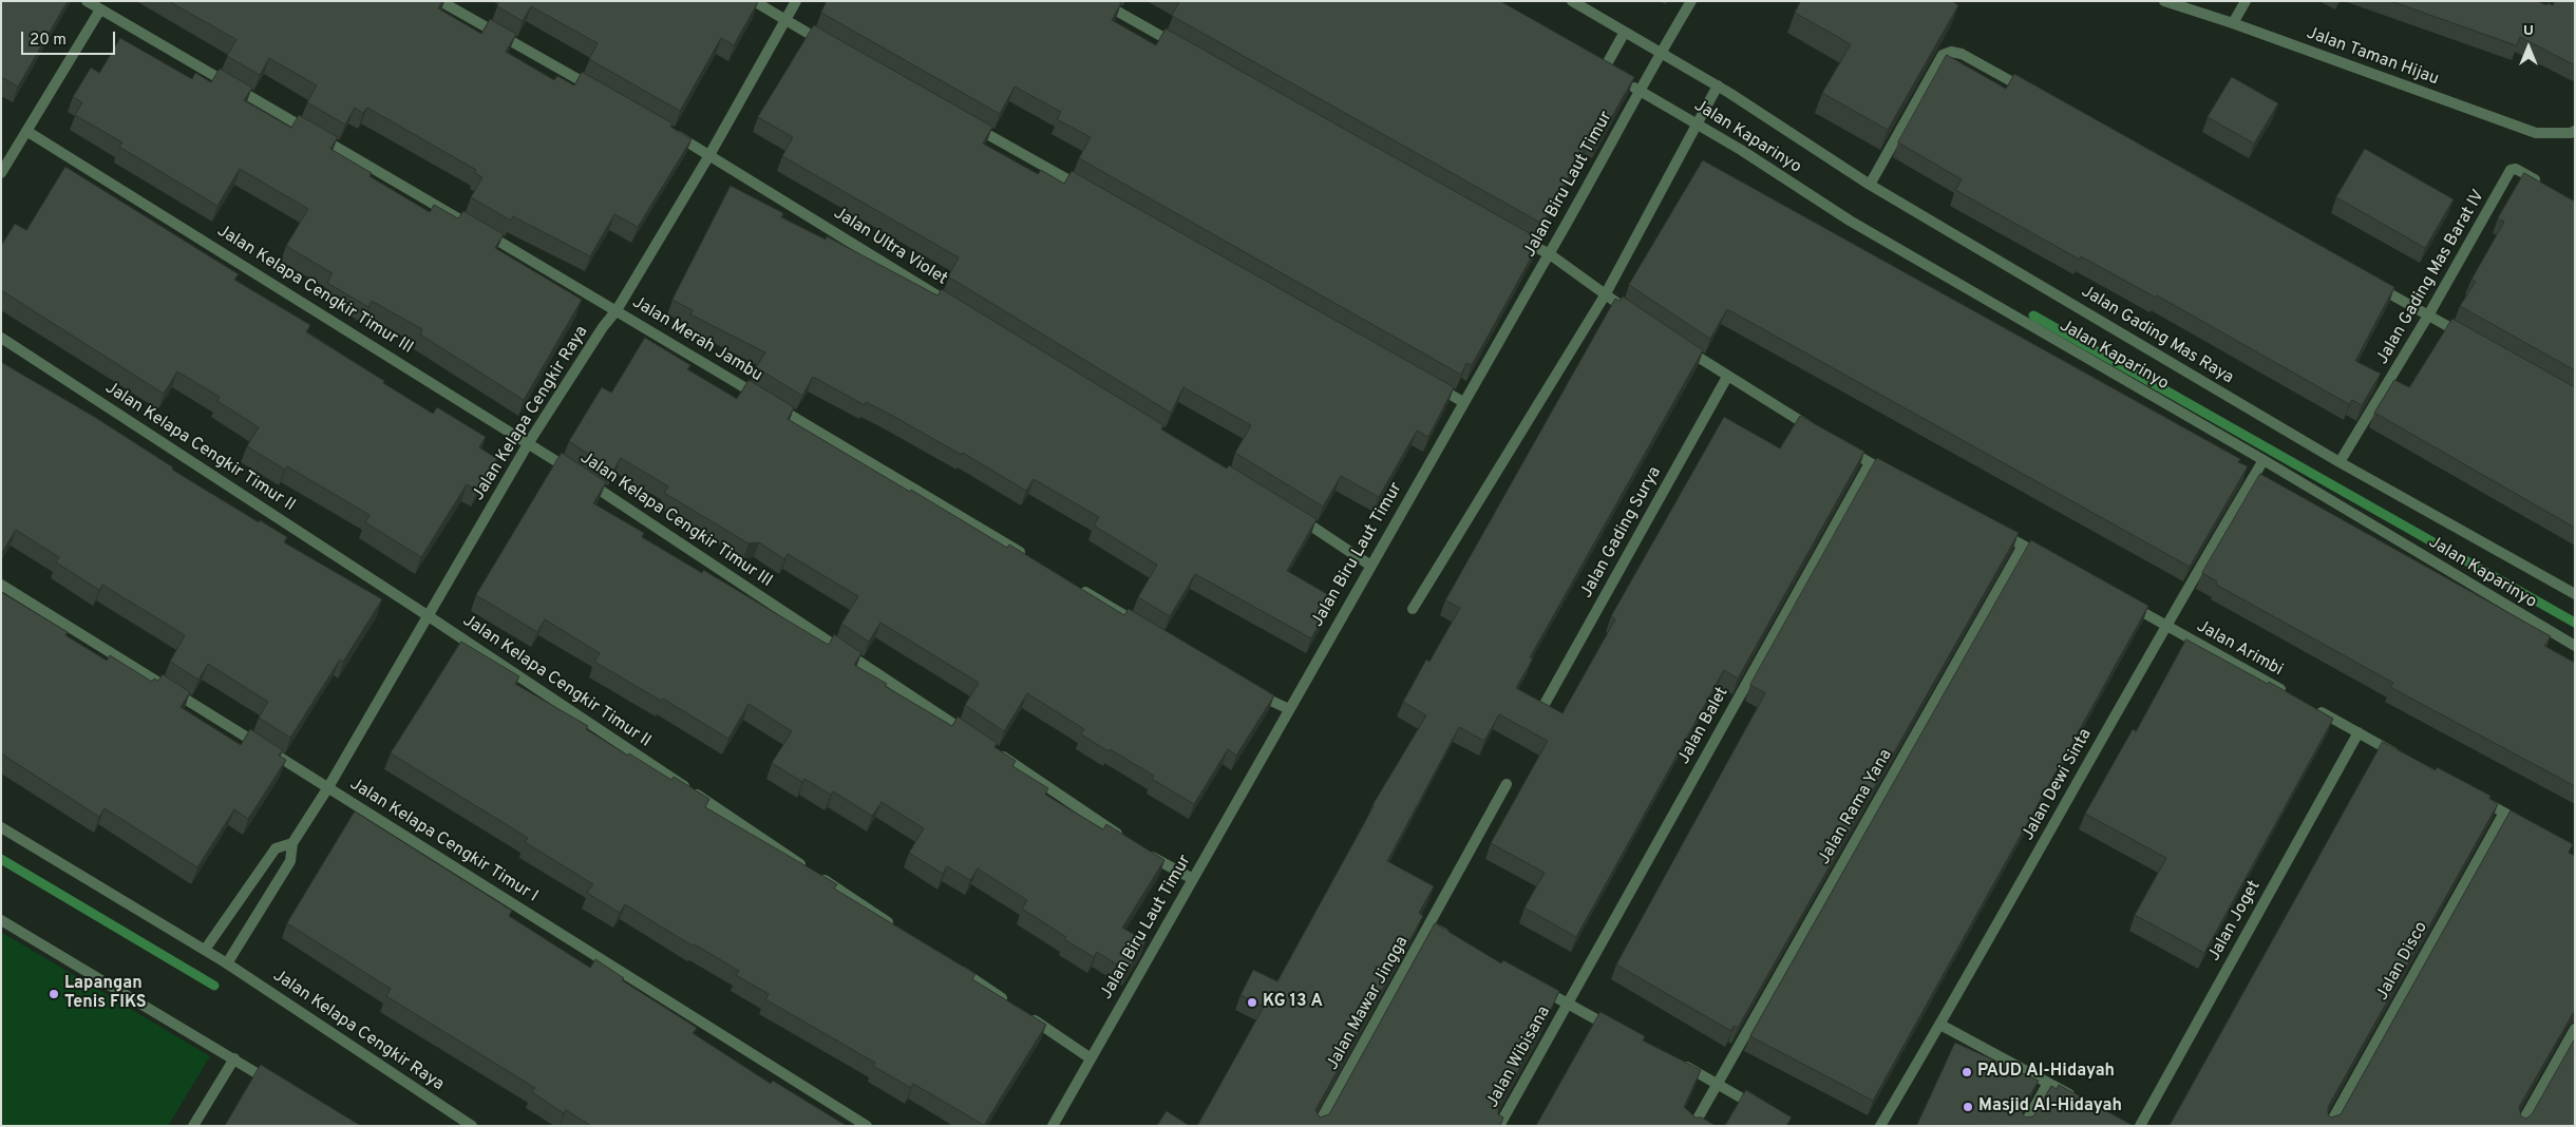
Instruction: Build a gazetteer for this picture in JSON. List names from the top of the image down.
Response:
{
  "streets": {
    "street": [
      "Jalan Taman Hijau",
      "Jalan Kaparinyo",
      "Jalan Biru Laut Timur",
      "Jalan Ultra Violet",
      "Jalan Gading Mas Barat IV",
      "Jalan Kelapa Cengkir Timur III",
      "Jalan Gading Mas Raya",
      "Jalan Merah Jambu",
      "Jalan Kelapa Cengkir Raya",
      "Jalan Kelapa Cengkir Timur II",
      "Jalan Gading Surya",
      "Jalan Arimbi",
      "Jalan Balet",
      "Jalan Dewi Sinta",
      "Jalan Rama Yana",
      "Jalan Kelapa Cengkir Timur I",
      "Jalan Joget",
      "Jalan Disco",
      "Jalan Mawar Jingga",
      "Jalan Wibisana"
    ]
  },
  "crossings": [
    ["Jalan Kaparinyo", "Jalan Biru Laut Timur"],
    ["Jalan Kaparinyo", "Jalan Gading Mas Raya"],
    ["Jalan Kaparinyo", "Jalan Dewi Sinta"],
    ["Jalan Biru Laut Timur", "Jalan Gading Mas Raya"],
    ["Jalan Ultra Violet", "Jalan Kelapa Cengkir Raya"],
    ["Jalan Gading Mas Barat IV", "Jalan Gading Mas Raya"],
    ["Jalan Kelapa Cengkir Timur III", "Jalan Kelapa Cengkir Raya"],
    ["Jalan Merah Jambu", "Jalan Kelapa Cengkir Raya"],
    ["Jalan Kelapa Cengkir Raya", "Jalan Kelapa Cengkir Timur II"],
    ["Jalan Kelapa Cengkir Raya", "Jalan Kelapa Cengkir Timur I"],
    ["Jalan Arimbi", "Jalan Dewi Sinta"],
    ["Jalan Balet", "Jalan Wibisana"]
  ],
  "places": [
    "Lapangan Tenis FIKS",
    "KG 13 A",
    "PAUD Al-Hidayah",
    "Masjid Al-Hidayah"
  ],
  "scale_bar": "20 m",
  "north": "top"
}
